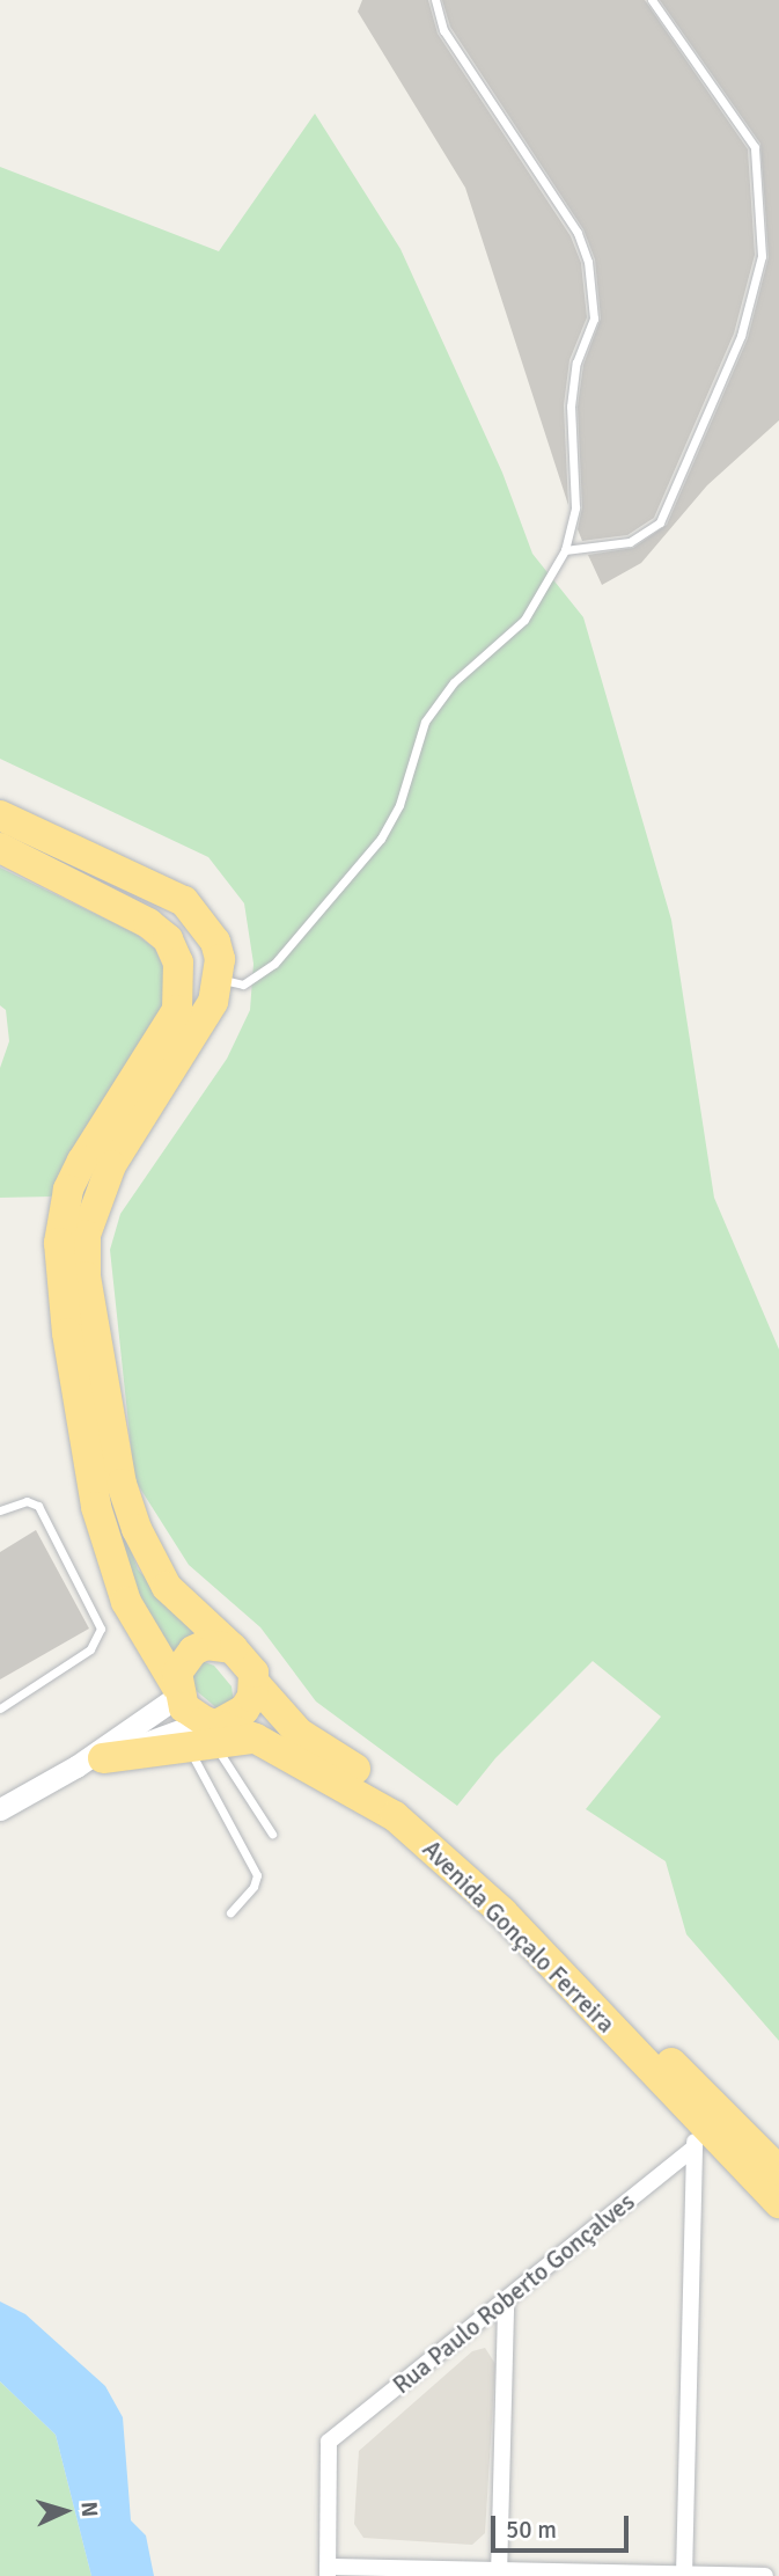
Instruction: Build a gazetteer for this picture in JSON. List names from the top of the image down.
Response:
{
  "streets": {
    "highway": ["Avenida Gonçalo Ferreira"],
    "street": ["Rua Paulo Roberto Gonçalves"]
  },
  "crossings": [
    ["Avenida Gonçalo Ferreira", "Rua Paulo Roberto Gonçalves"]
  ],
  "scale_bar": "50 m",
  "north": "right"
}
